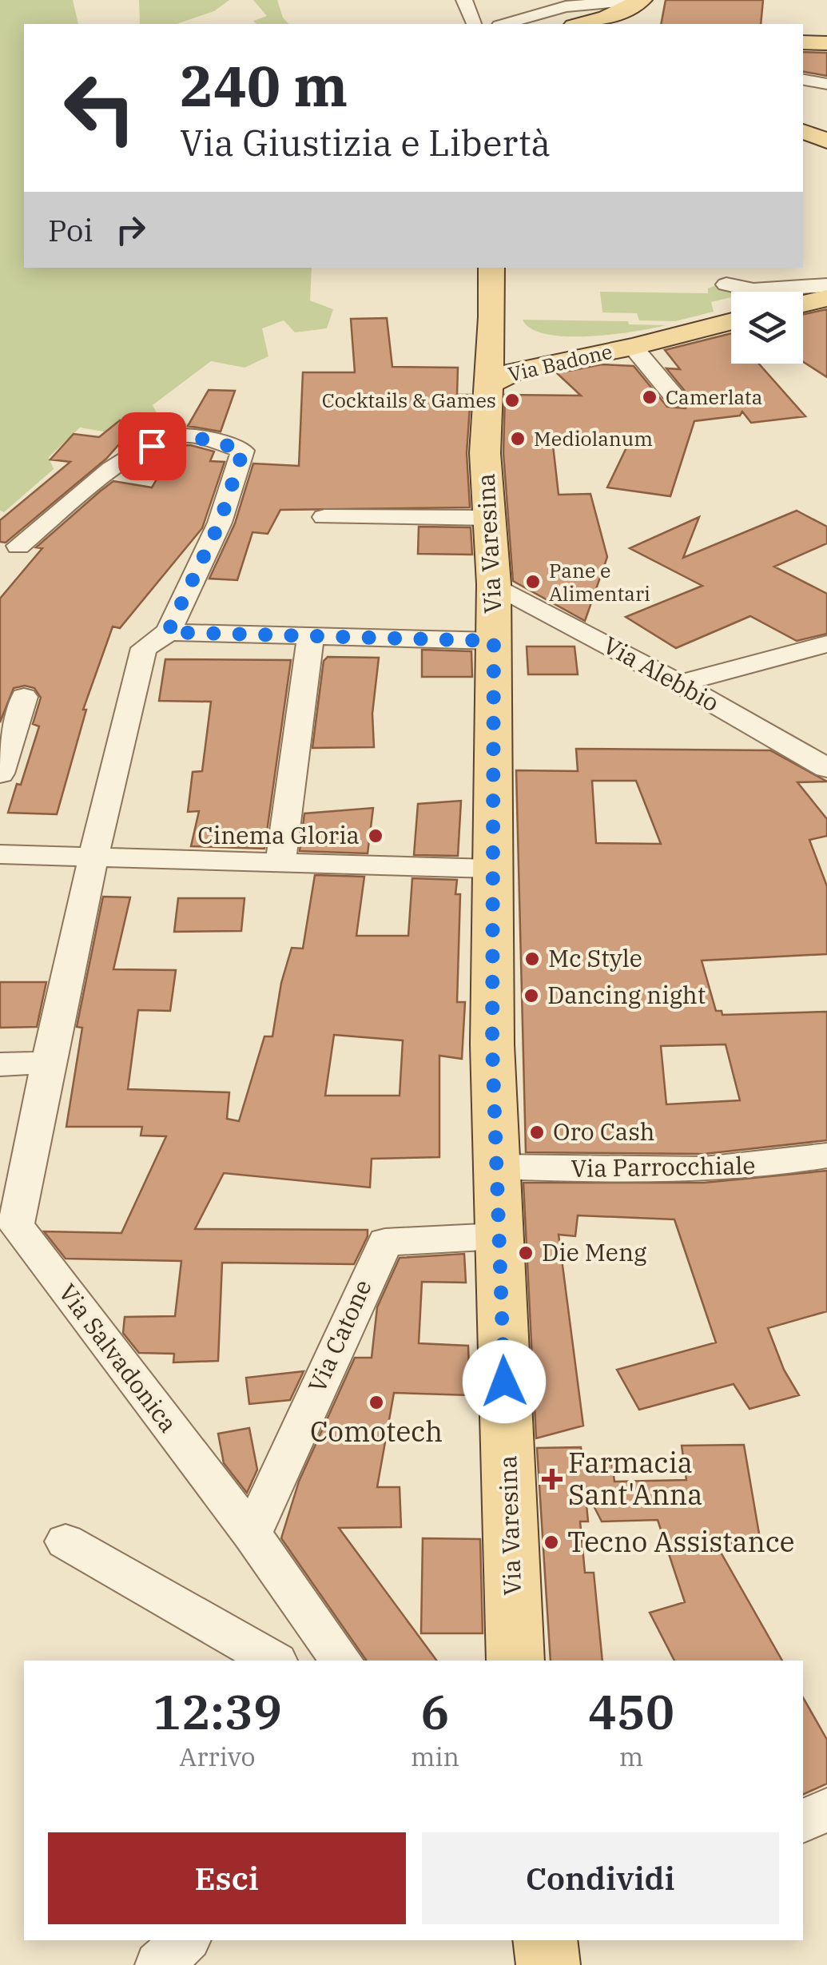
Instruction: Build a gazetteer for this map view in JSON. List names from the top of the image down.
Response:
{
  "streets": {
    "main road": ["Via Badone", "Via Varesina"],
    "street": [
      "Via Alebbio",
      "Via Parrocchiale",
      "Via Catone",
      "Via Salvadonica"
    ]
  },
  "crossings": [
    ["Via Badone", "Via Varesina"],
    ["Via Varesina", "Via Alebbio"],
    ["Via Varesina", "Via Parrocchiale"],
    ["Via Varesina", "Via Catone"],
    ["Via Catone", "Via Salvadonica"]
  ],
  "places": {
    "other": [
      "Camerlata",
      "Cocktails & Games",
      "Mediolanum",
      "Pane e Alimentari",
      "Cinema Gloria",
      "Mc Style",
      "Dancing night",
      "Oro Cash",
      "Die Meng",
      "Comotech",
      "Tecno Assistance"
    ],
    "health": ["Farmacia Sant'Anna"]
  },
  "page": {
    "turn": ["240 m", "Via Giustizia e Libertà"],
    "then": "Poi",
    "eta": [
      "12:39",
      "Arrivo",
      "6",
      "min",
      "450",
      "m"
    ],
    "buttons": ["Esci", "Condividi"]
  }
}
